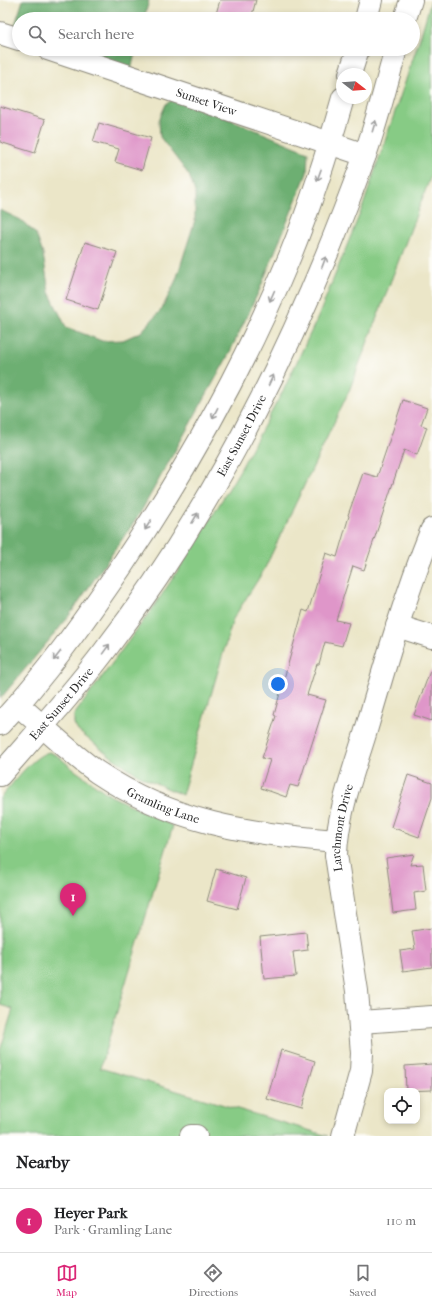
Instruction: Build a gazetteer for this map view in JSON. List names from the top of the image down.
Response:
{
  "streets": {
    "main road": [
      "Sunset View",
      "East Sunset Drive",
      "Gramling Lane",
      "Larchmont Drive"
    ]
  },
  "crossings": [
    ["Sunset View", "East Sunset Drive"],
    ["East Sunset Drive", "Gramling Lane"],
    ["Gramling Lane", "Larchmont Drive"]
  ],
  "north": "right",
  "page": {
    "search": "Search here",
    "pins": "1",
    "heading": "Nearby",
    "list": [
      {
        "mark": "1",
        "name": "Heyer Park",
        "note": "Park · Gramling Lane",
        "value": "110 m"
      }
    ],
    "nav": ["Map", "Directions", "Saved"]
  }
}
